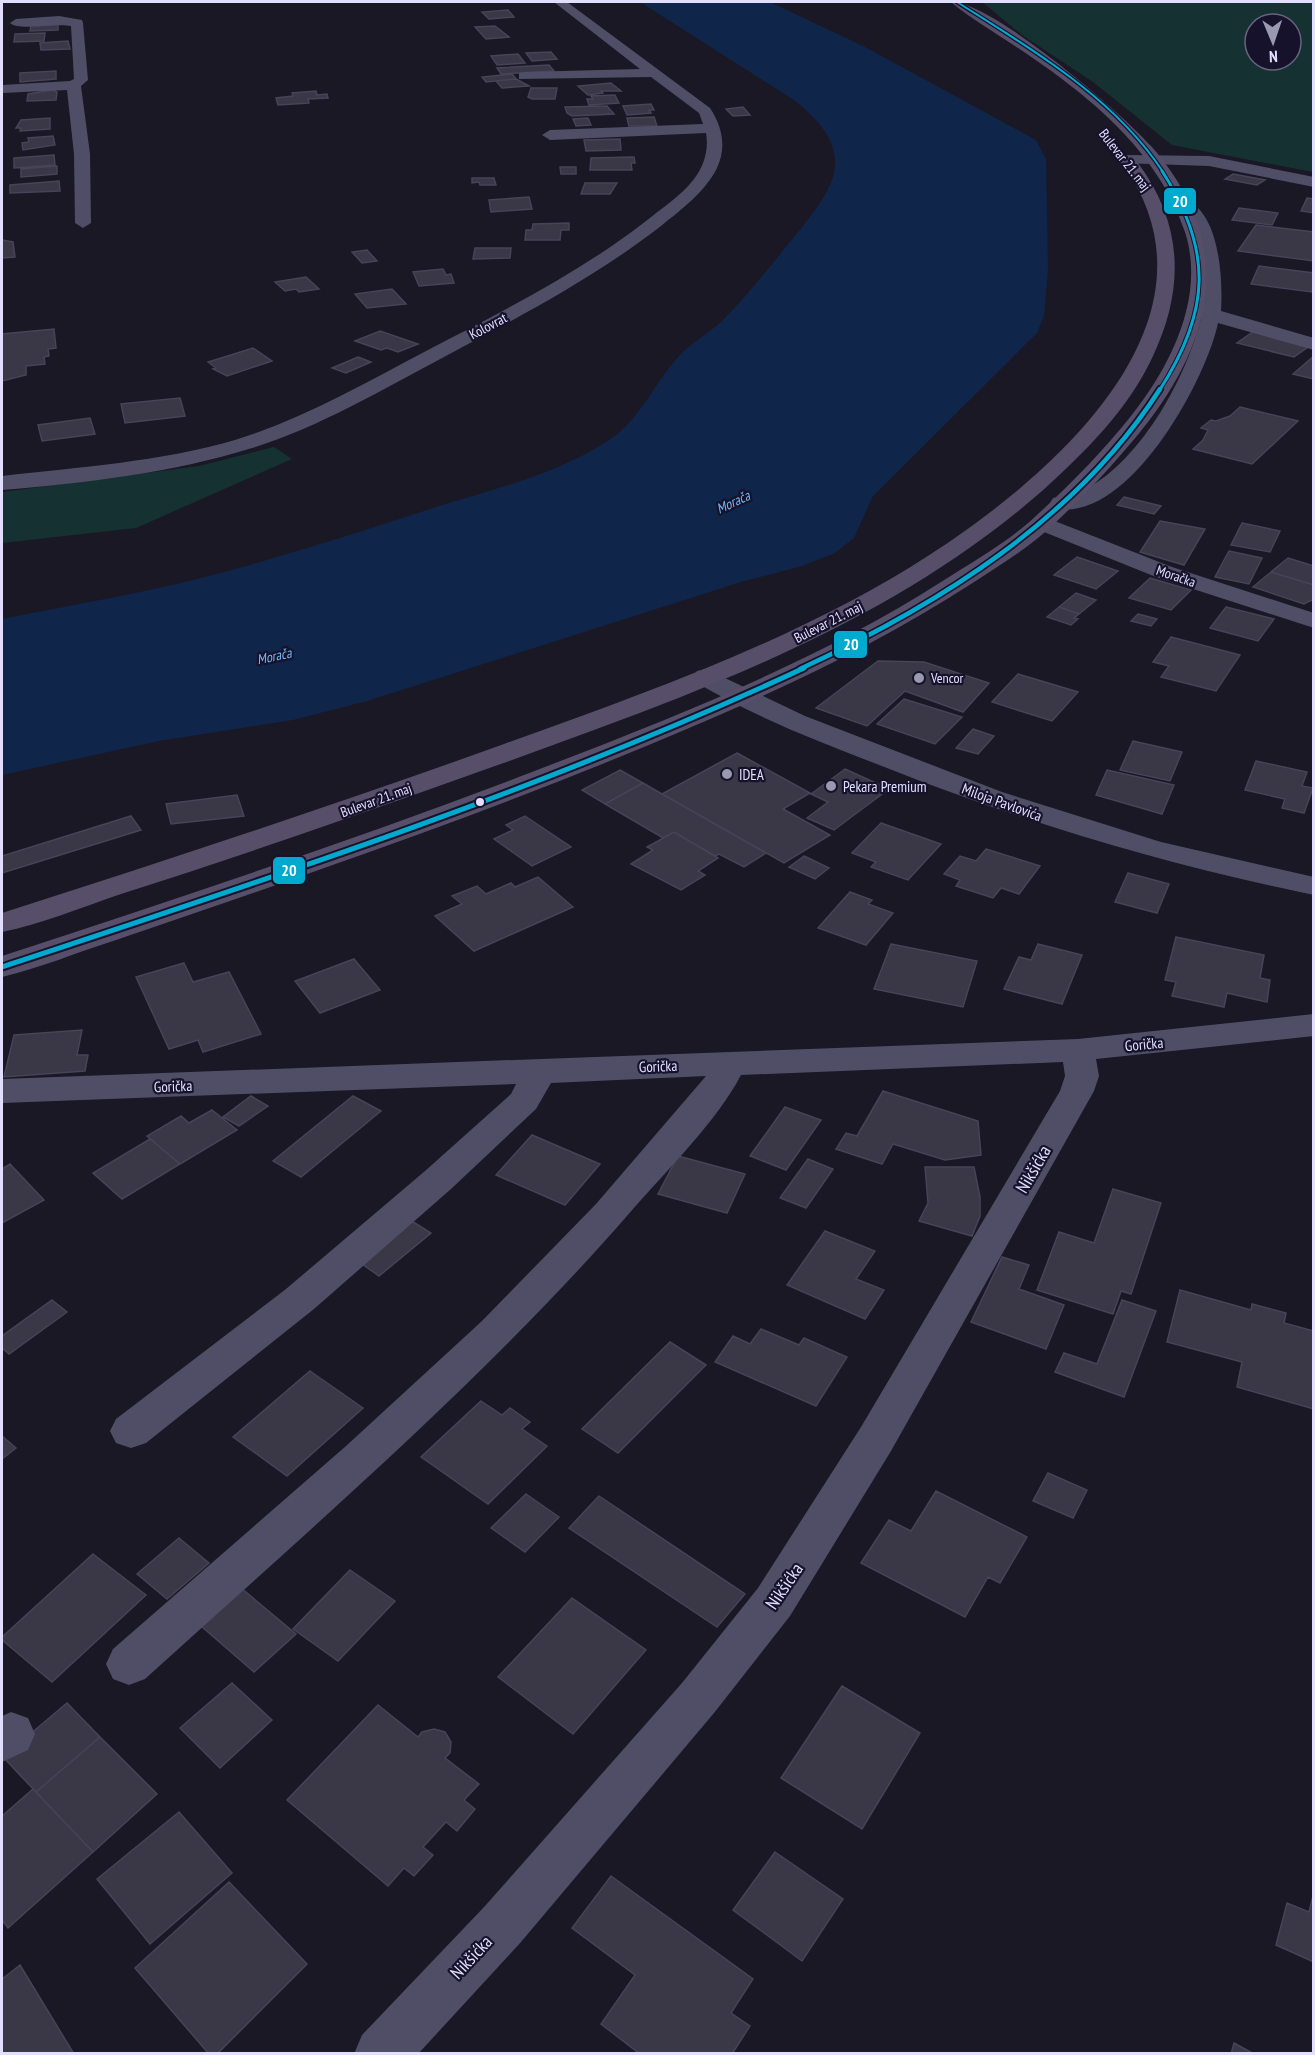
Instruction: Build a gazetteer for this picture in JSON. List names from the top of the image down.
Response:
{
  "streets": {
    "main road": ["Bulevar 21. maj"],
    "street": [
      "Kolovrat",
      "Moračka",
      "Miloja Pavlovića",
      "Gorička",
      "Nikšićka"
    ]
  },
  "crossings": [
    ["Bulevar 21. maj", "Moračka"],
    ["Bulevar 21. maj", "Miloja Pavlovića"],
    ["Gorička", "Nikšićka"]
  ],
  "water": ["Morača"],
  "places": ["Vencor", "IDEA", "Pekara Premium"],
  "lines": ["transit line 20"],
  "north": "bottom"
}
